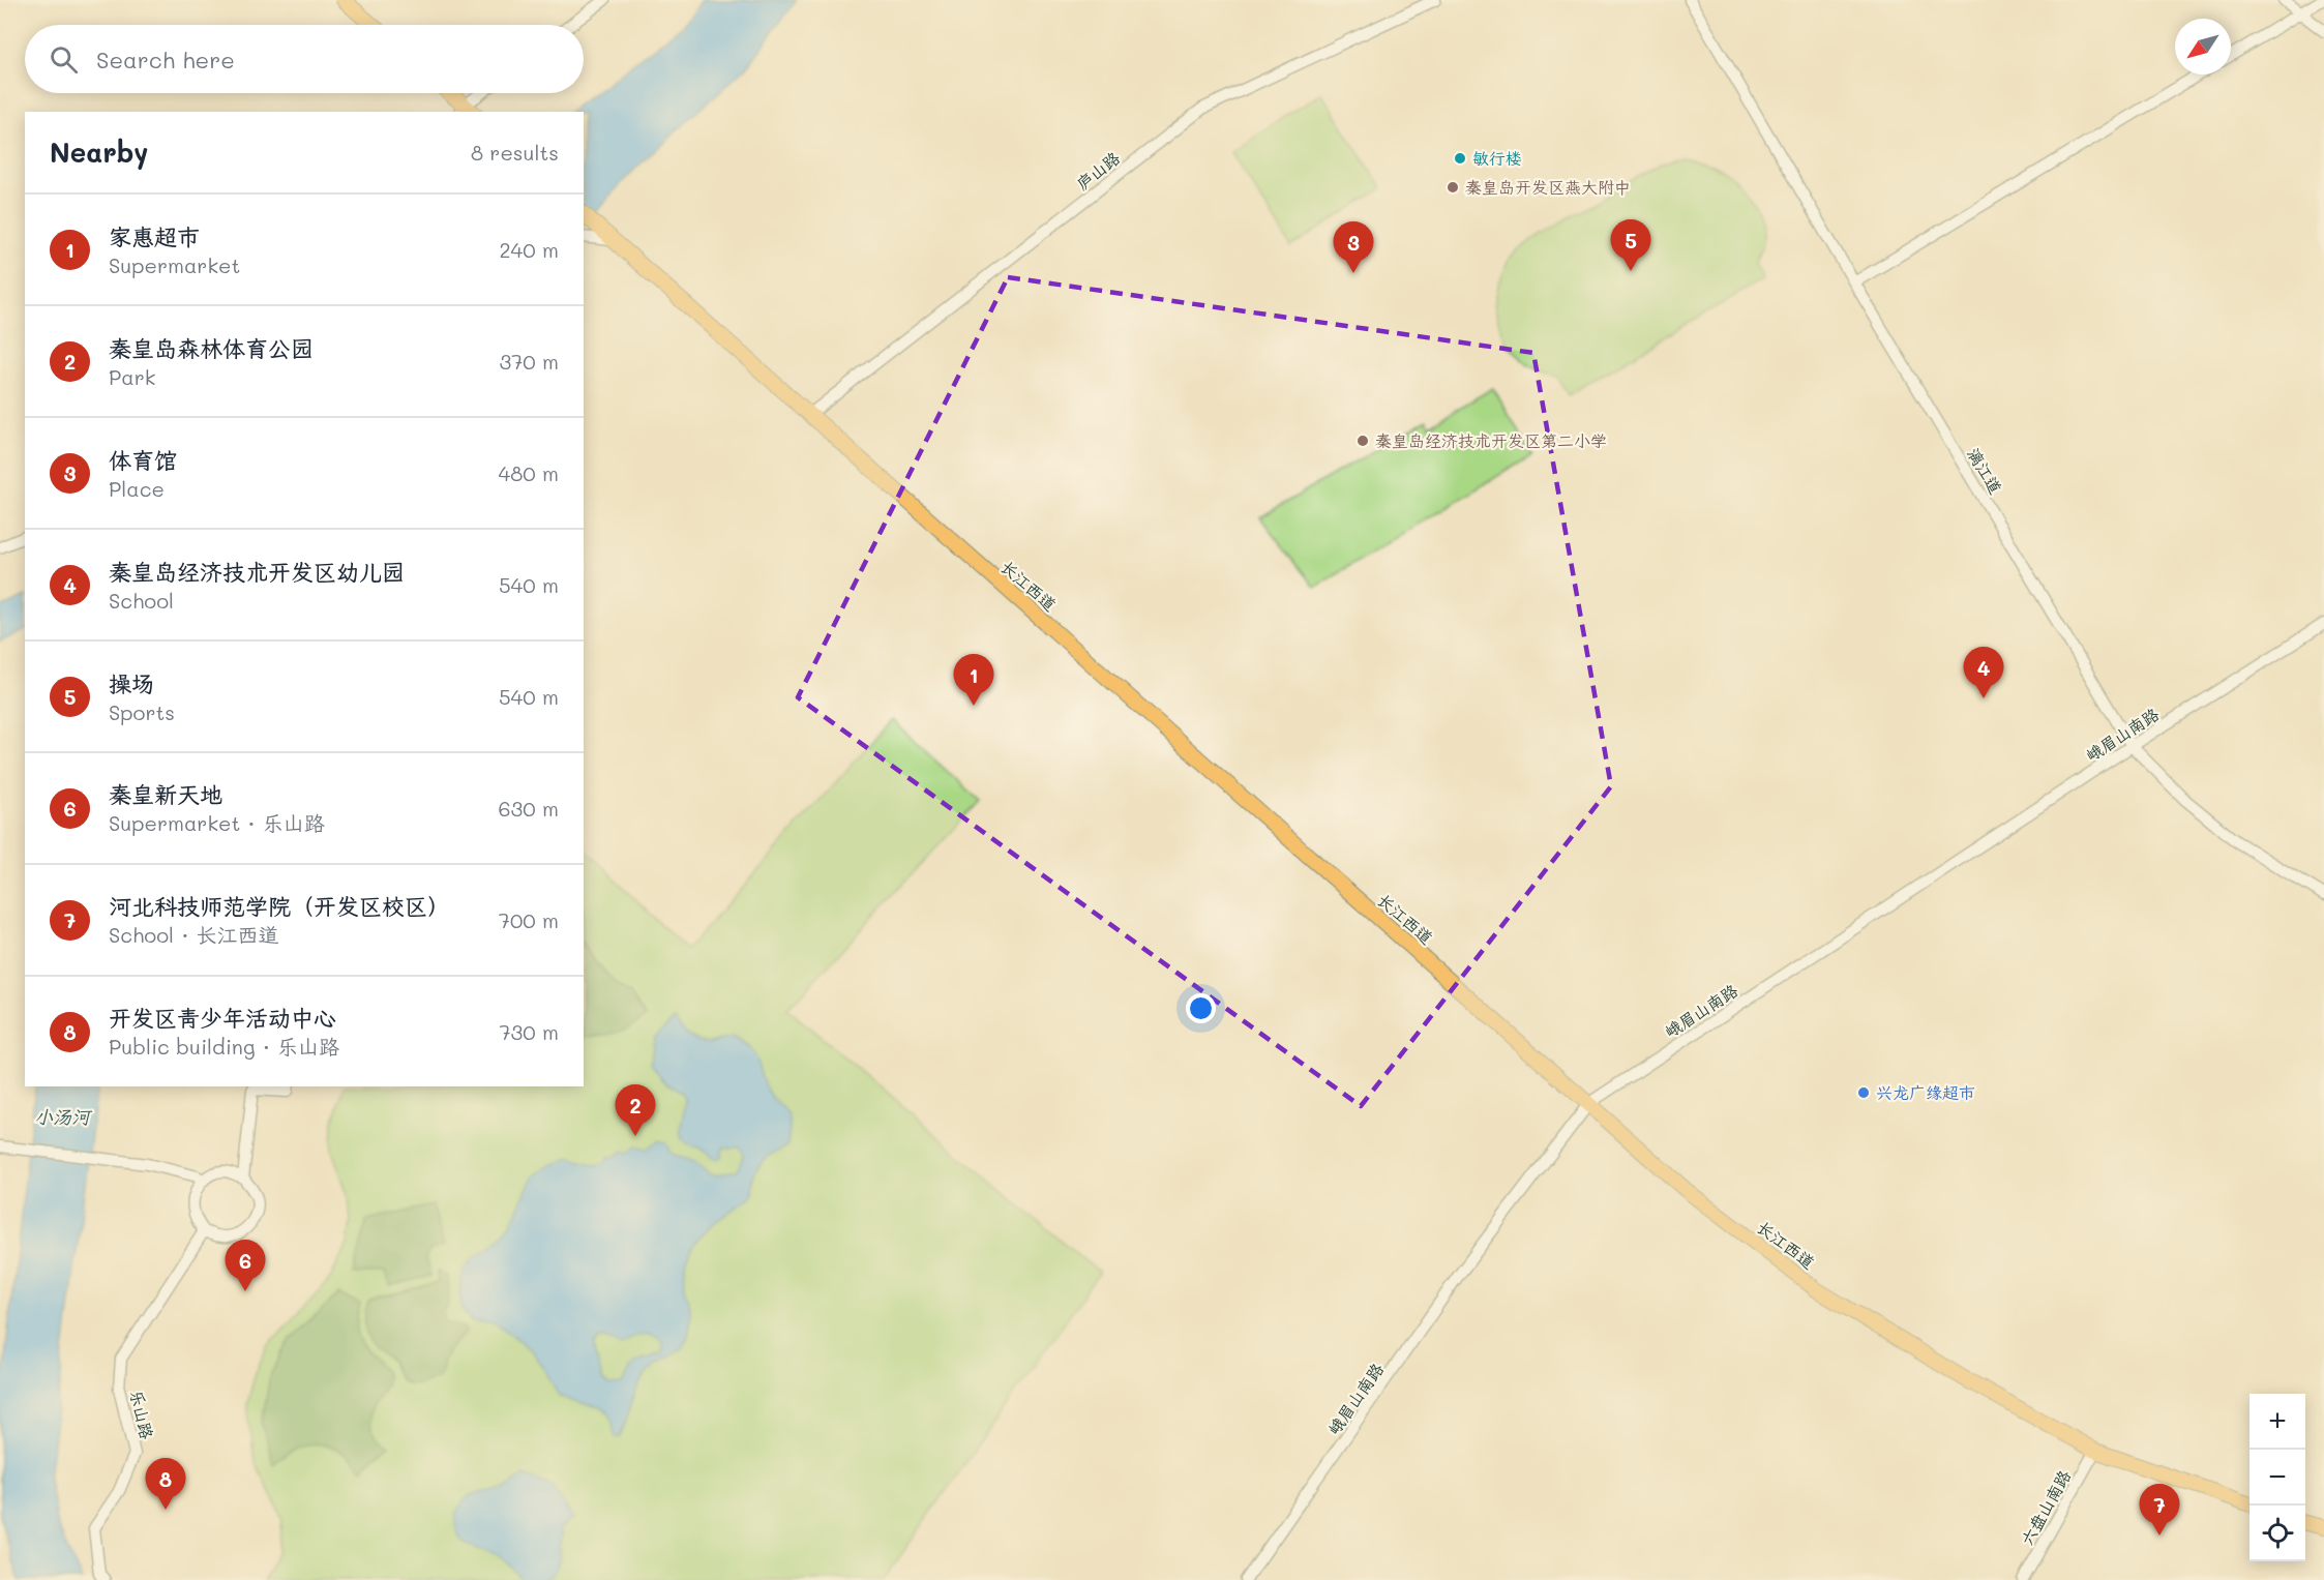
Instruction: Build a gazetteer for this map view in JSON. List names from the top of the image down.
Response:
{
  "streets": {
    "main road": ["长江西道"],
    "street": [
      "庐山路",
      "漓江道",
      "峨眉山南路",
      "乐山路",
      "六盘山南路"
    ]
  },
  "crossings": [
    ["庐山路", "长江西道"],
    ["漓江道", "峨眉山南路"],
    ["长江西道", "峨眉山南路"],
    ["长江西道", "六盘山南路"]
  ],
  "water": ["小汤河"],
  "places": [
    "敏行楼",
    "秦皇岛开发区燕大附中",
    "秦皇岛经济技术开发区第二小学",
    "兴龙广缘超市"
  ],
  "north": "bottom left",
  "page": {
    "search": "Search here",
    "heading": ["Nearby", "8 results"],
    "list": [
      {
        "mark": "1",
        "name": "家惠超市",
        "note": "Supermarket",
        "value": "240 m"
      },
      {
        "mark": "2",
        "name": "秦皇岛森林体育公园",
        "note": "Park",
        "value": "370 m"
      },
      {
        "mark": "3",
        "name": "体育馆",
        "note": "Place",
        "value": "480 m"
      },
      {
        "mark": "4",
        "name": "秦皇岛经济技术开发区幼儿园",
        "note": "School",
        "value": "540 m"
      },
      {
        "mark": "5",
        "name": "操场",
        "note": "Sports",
        "value": "540 m"
      },
      {
        "mark": "6",
        "name": "秦皇新天地",
        "note": "Supermarket · 乐山路",
        "value": "630 m"
      },
      {
        "mark": "7",
        "name": "河北科技师范学院（开发区校区）",
        "note": "School · 长江西道",
        "value": "700 m"
      },
      {
        "mark": "8",
        "name": "开发区青少年活动中心",
        "note": "Public building · 乐山路",
        "value": "730 m"
      }
    ],
    "pins": [
      "5",
      "3",
      "4",
      "1",
      "2",
      "6",
      "8",
      "7"
    ],
    "map_buttons": ["+", "−"]
  }
}
